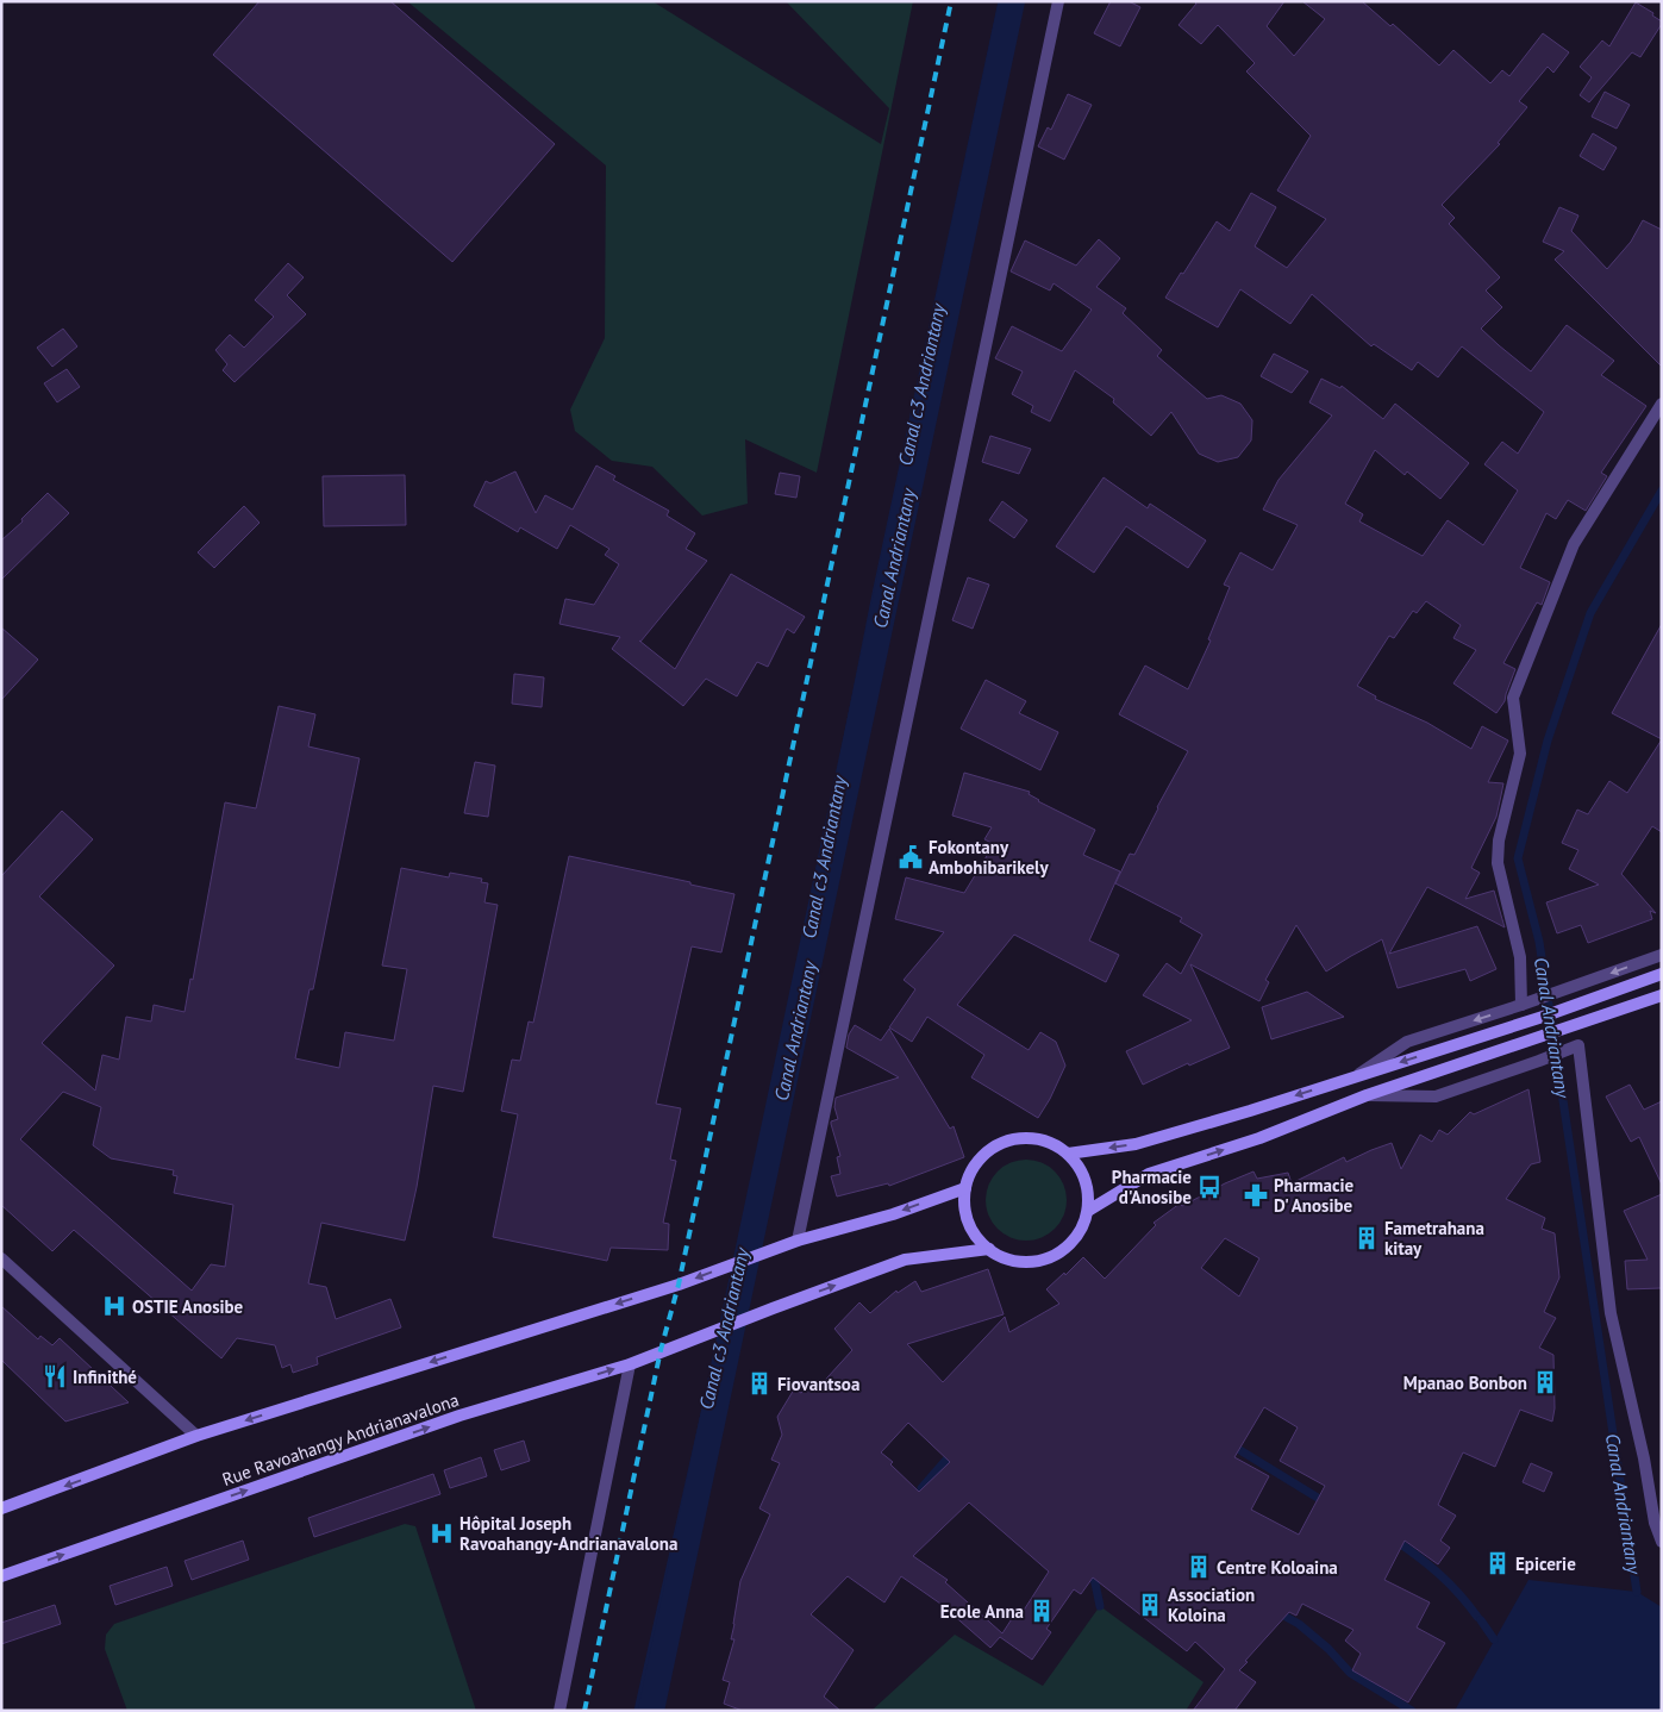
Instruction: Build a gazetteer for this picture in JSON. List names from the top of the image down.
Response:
{
  "streets": {
    "main road": ["Rue Ravoahangy Andrianavalona"]
  },
  "water": ["Canal c3 Andriantany", "Canal Andriantany"],
  "places": {
    "public building": ["Fokontany Ambohibarikely"],
    "bus stop": ["Pharmacie d'Anosibe"],
    "pharmacy": ["Pharmacie D' Anosibe"],
    "building": [
      "Fametrahana kitay",
      "Mpanao Bonbon",
      "Fiovantsoa",
      "Epicerie",
      "Centre Koloaina",
      "Association Koloina",
      "Ecole Anna"
    ],
    "hospital": ["OSTIE Anosibe", "Hôpital Joseph Ravoahangy-Andrianavalona"],
    "restaurant": ["Infinithé"]
  }
}
